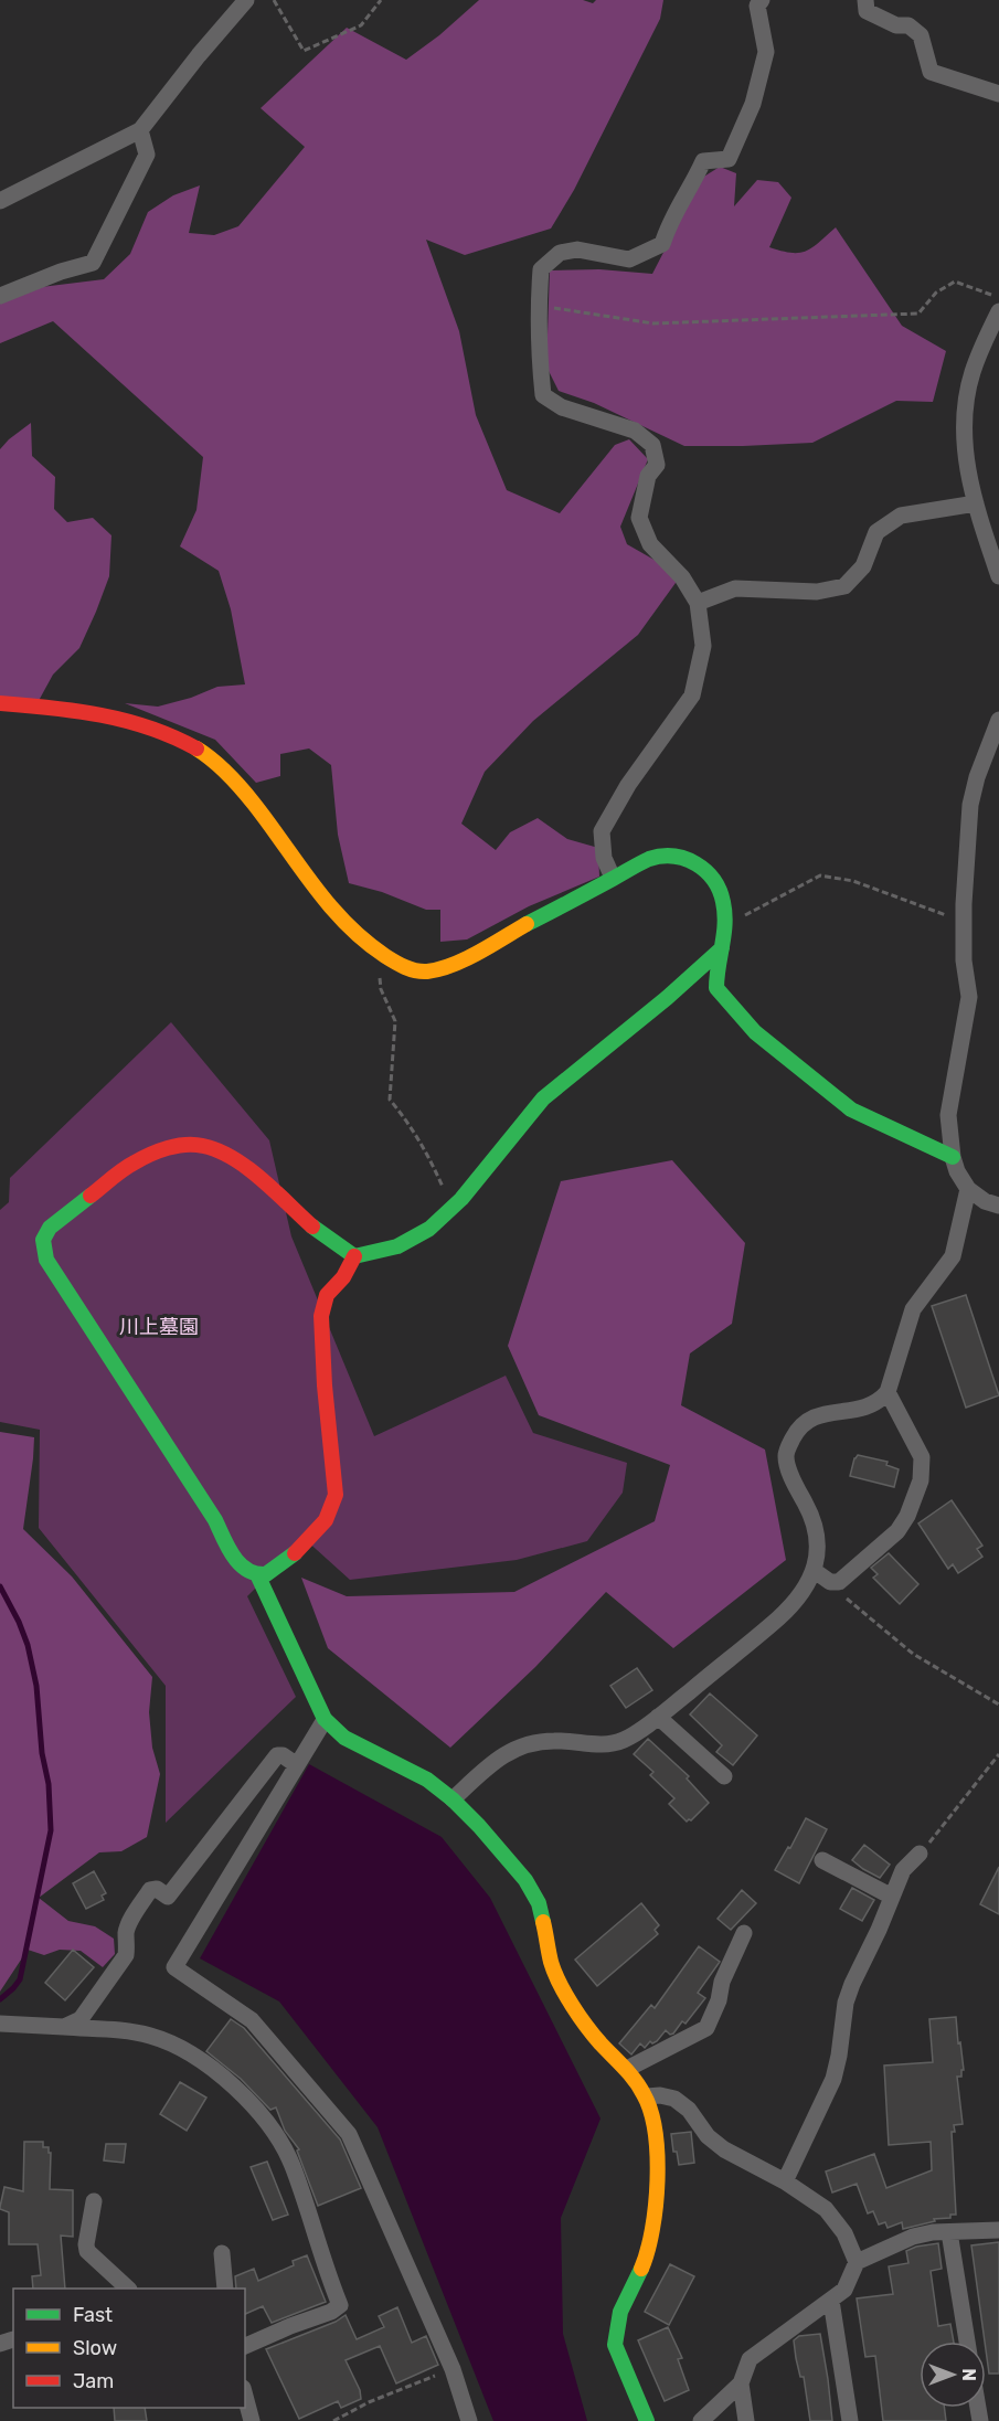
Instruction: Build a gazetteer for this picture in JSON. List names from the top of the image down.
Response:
{
  "parks": ["川上墓園"],
  "legend": ["Fast", "Slow", "Jam"],
  "north": "right"
}
